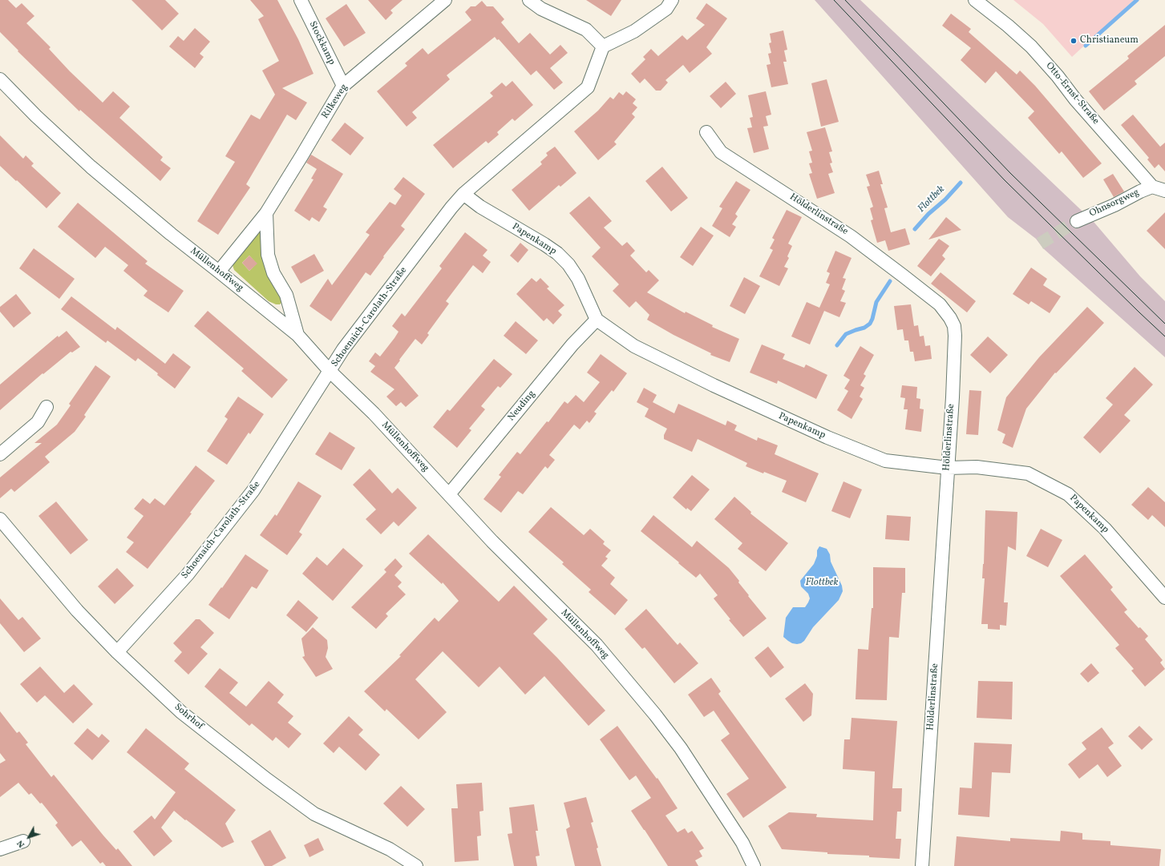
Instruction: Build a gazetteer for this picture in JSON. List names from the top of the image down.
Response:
{
  "streets": {
    "street": [
      "Stockkamp",
      "Otto-Ernst-Straße",
      "Rilkeweg",
      "Ohnsorgweg",
      "Hölderlinstraße",
      "Papenkamp",
      "Müllenhoffweg",
      "Schoenaich-Carolath-Straße",
      "Neuding",
      "Sohrhof"
    ]
  },
  "crossings": [
    ["Stockkamp", "Rilkeweg"],
    ["Otto-Ernst-Straße", "Ohnsorgweg"],
    ["Rilkeweg", "Müllenhoffweg"],
    ["Hölderlinstraße", "Papenkamp"],
    ["Papenkamp", "Schoenaich-Carolath-Straße"],
    ["Papenkamp", "Neuding"],
    ["Müllenhoffweg", "Schoenaich-Carolath-Straße"],
    ["Müllenhoffweg", "Neuding"],
    ["Schoenaich-Carolath-Straße", "Sohrhof"]
  ],
  "water": ["Flottbek"],
  "places": ["Christianeum"],
  "north": "bottom left"
}
